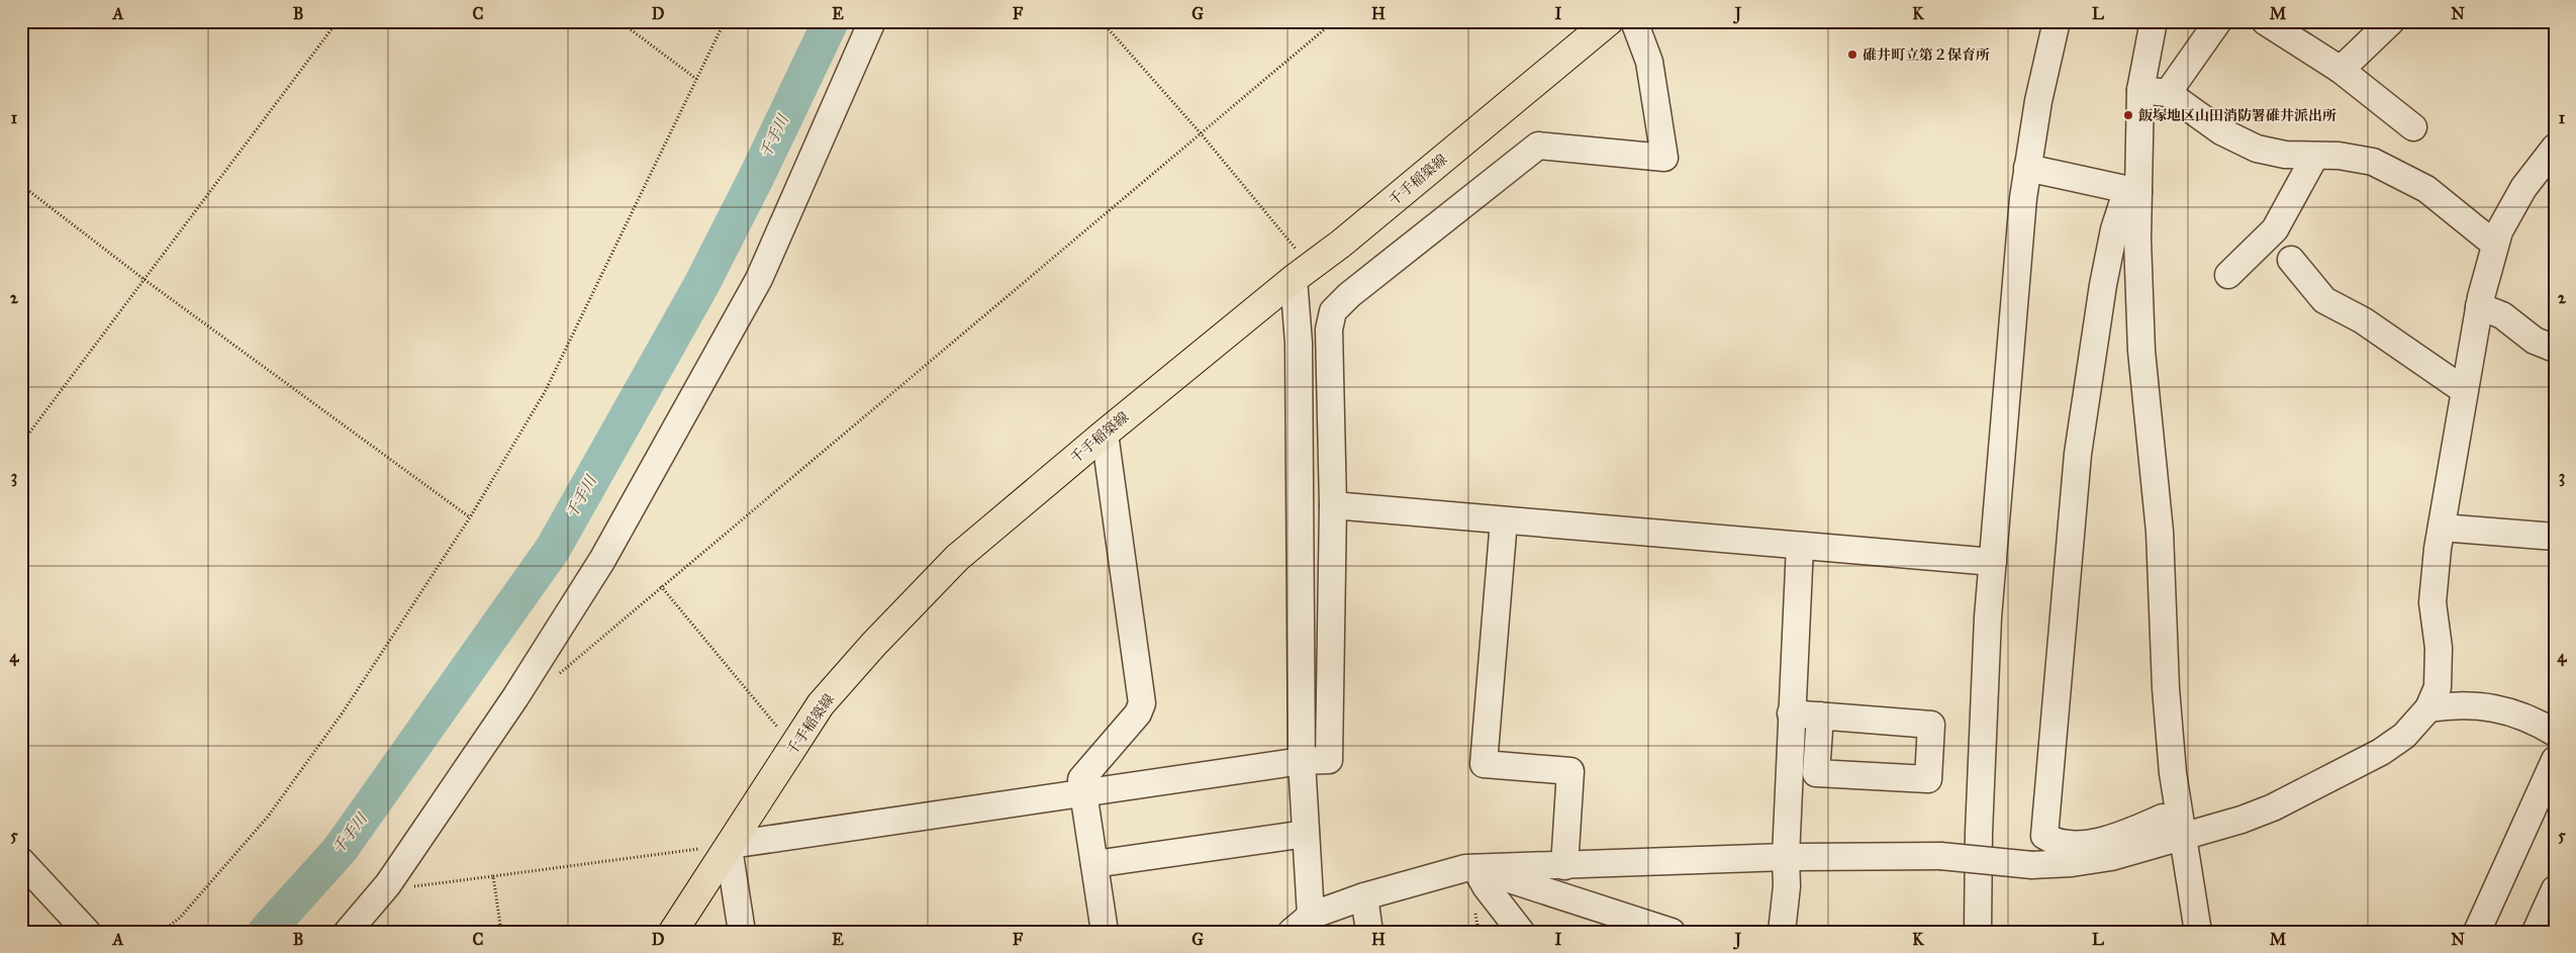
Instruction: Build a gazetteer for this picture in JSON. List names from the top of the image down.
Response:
{
  "streets": {
    "main road": ["千手稲築線"]
  },
  "water": ["千手川"],
  "places": ["碓井町立第２保育所", "飯塚地区山田消防署碓井派出所"],
  "grid": {
    "columns": [
      "A",
      "B",
      "C",
      "D",
      "E",
      "F",
      "G",
      "H",
      "I",
      "J",
      "K",
      "L",
      "M",
      "N"
    ],
    "rows": [
      "1",
      "2",
      "3",
      "4",
      "5"
    ]
  }
}
